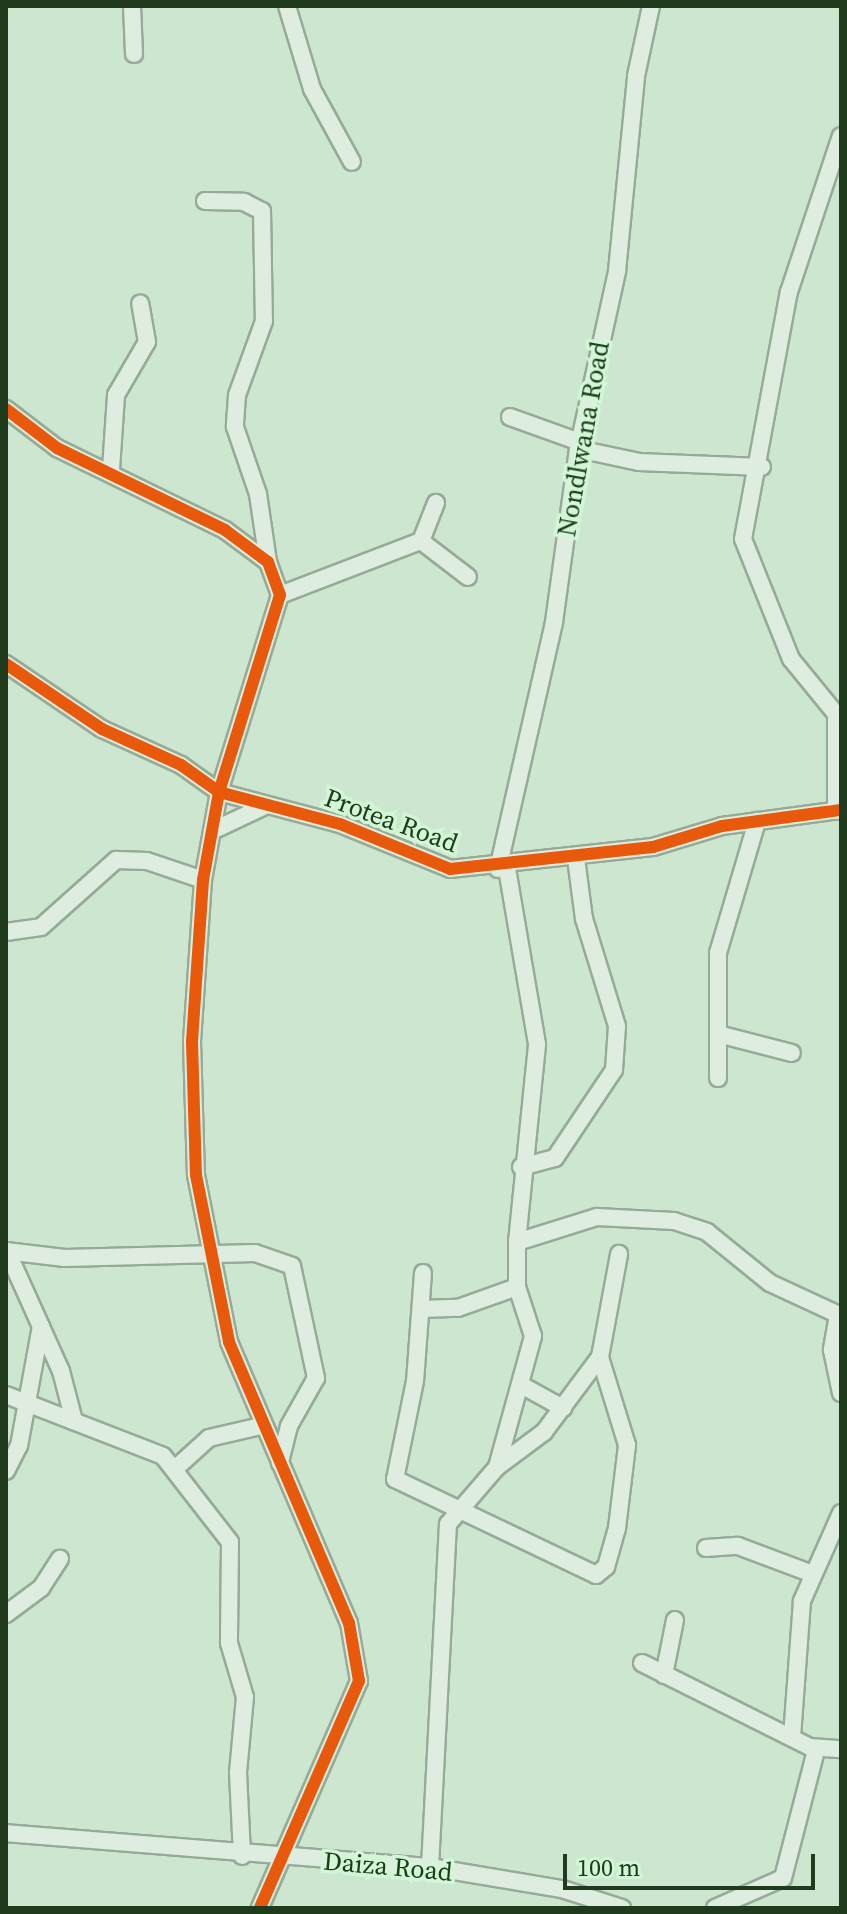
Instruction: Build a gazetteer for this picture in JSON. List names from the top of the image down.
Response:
{
  "streets": {
    "street": ["Nondlwana Road", "Protea Road", "Daiza Road"]
  },
  "crossings": [
    ["Nondlwana Road", "Protea Road"]
  ],
  "scale_bar": "100 m"
}
